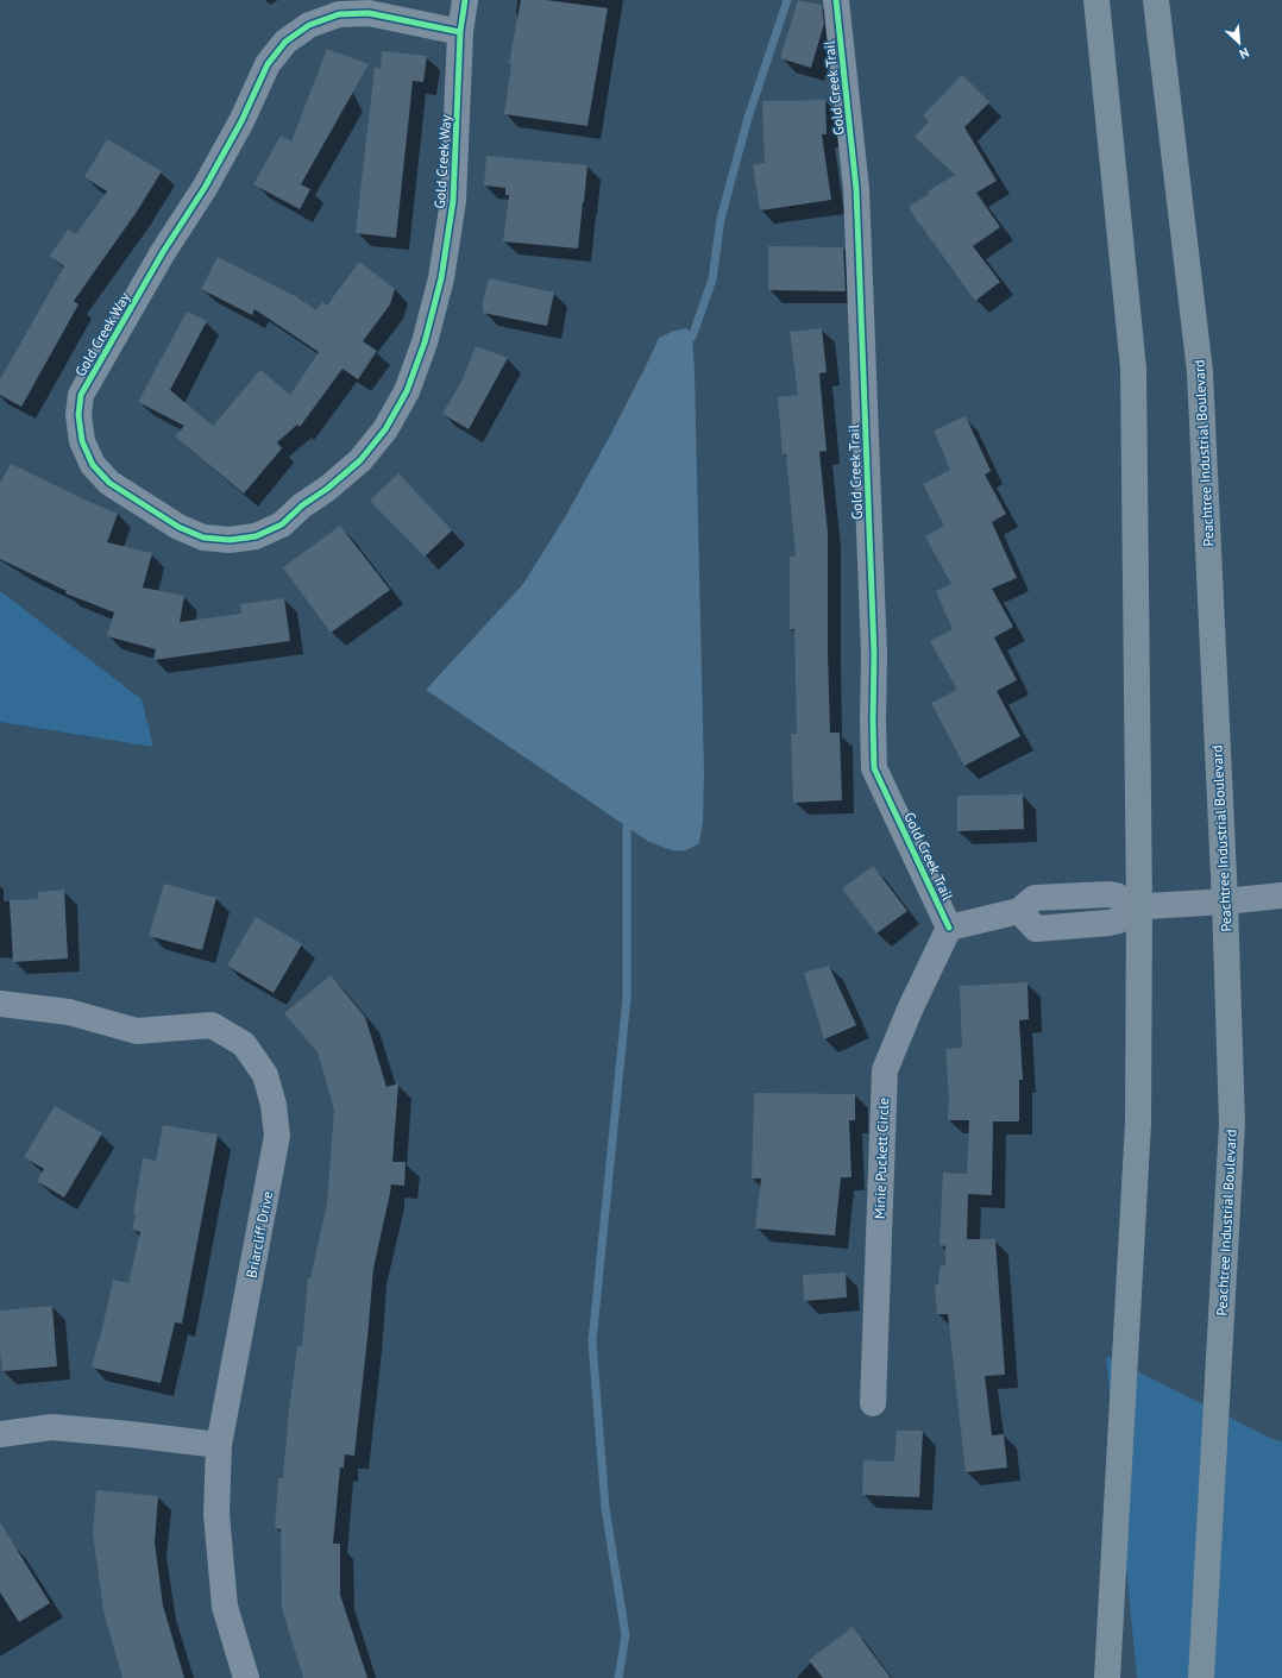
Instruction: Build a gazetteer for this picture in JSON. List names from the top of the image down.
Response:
{
  "streets": {
    "main road": ["Peachtree Industrial Boulevard"],
    "street": [
      "Gold Creek Trail",
      "Gold Creek Way",
      "Minie Puckett Circle",
      "Briarcliff Drive"
    ]
  },
  "crossings": [
    ["Gold Creek Trail", "Minie Puckett Circle"]
  ],
  "north": "bottom right"
}
